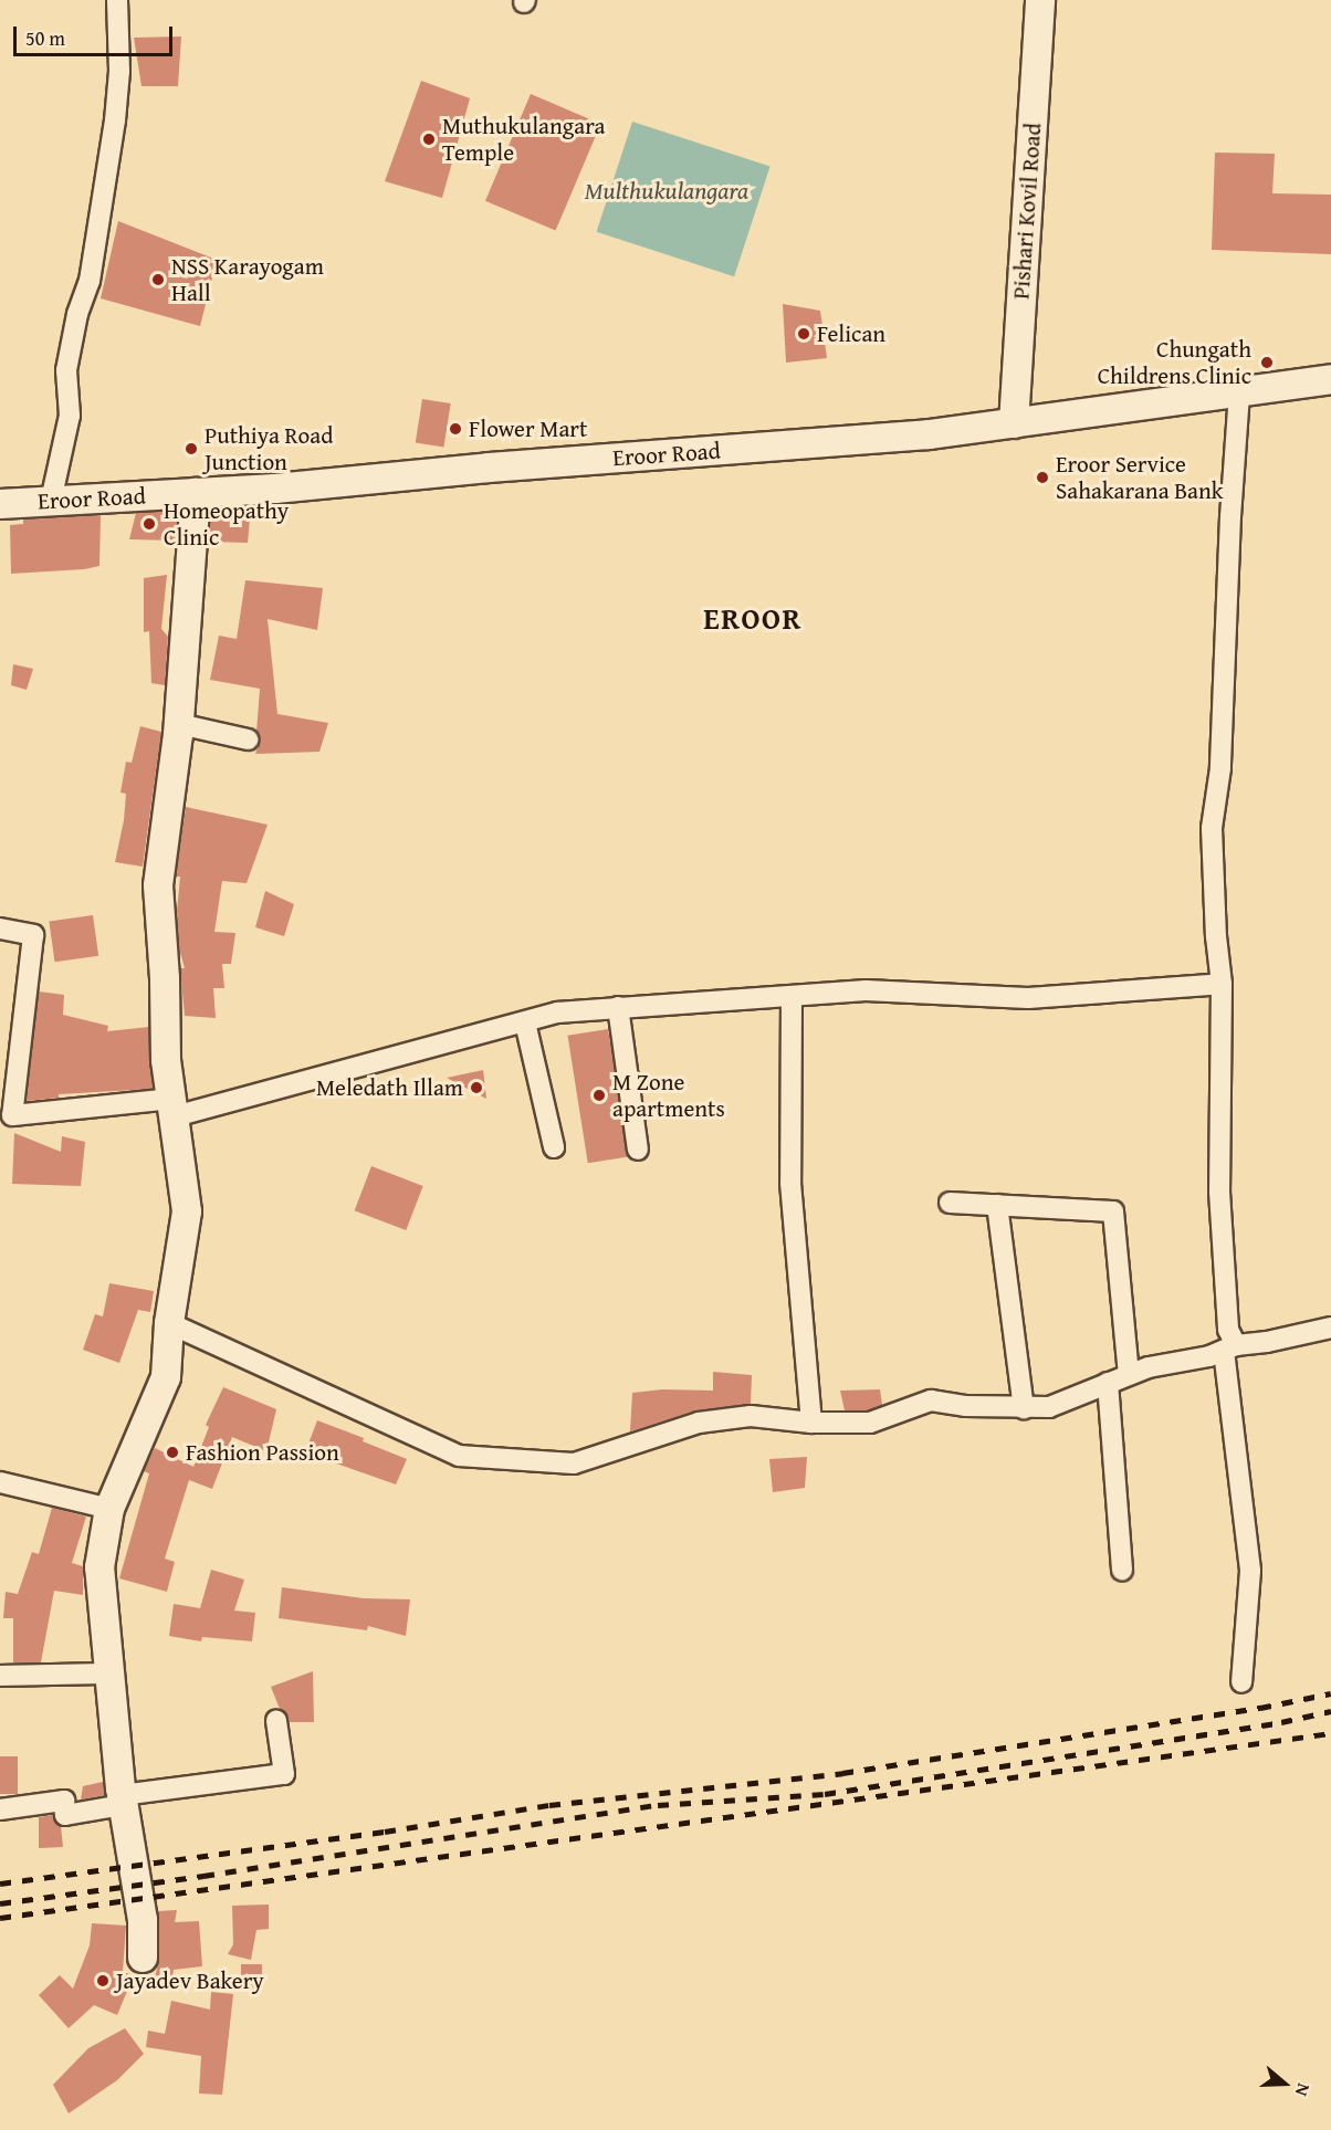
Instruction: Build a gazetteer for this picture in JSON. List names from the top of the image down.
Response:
{
  "streets": {
    "main road": ["Pishari Kovil Road", "Eroor Road"]
  },
  "crossings": [
    ["Pishari Kovil Road", "Eroor Road"]
  ],
  "districts": ["EROOR"],
  "water": ["Multhukulangara"],
  "places": [
    "Muthukulangara Temple",
    "NSS Karayogam Hall",
    "Felican",
    "Chungath Childrens Clinic",
    "Flower Mart",
    "Puthiya Road Junction",
    "Eroor Service Sahakarana Bank",
    "Homeopathy Clinic",
    "Meledath Illam",
    "M Zone apartments",
    "Fashion Passion",
    "Jayadev Bakery"
  ],
  "scale_bar": "50 m",
  "north": "right"
}
